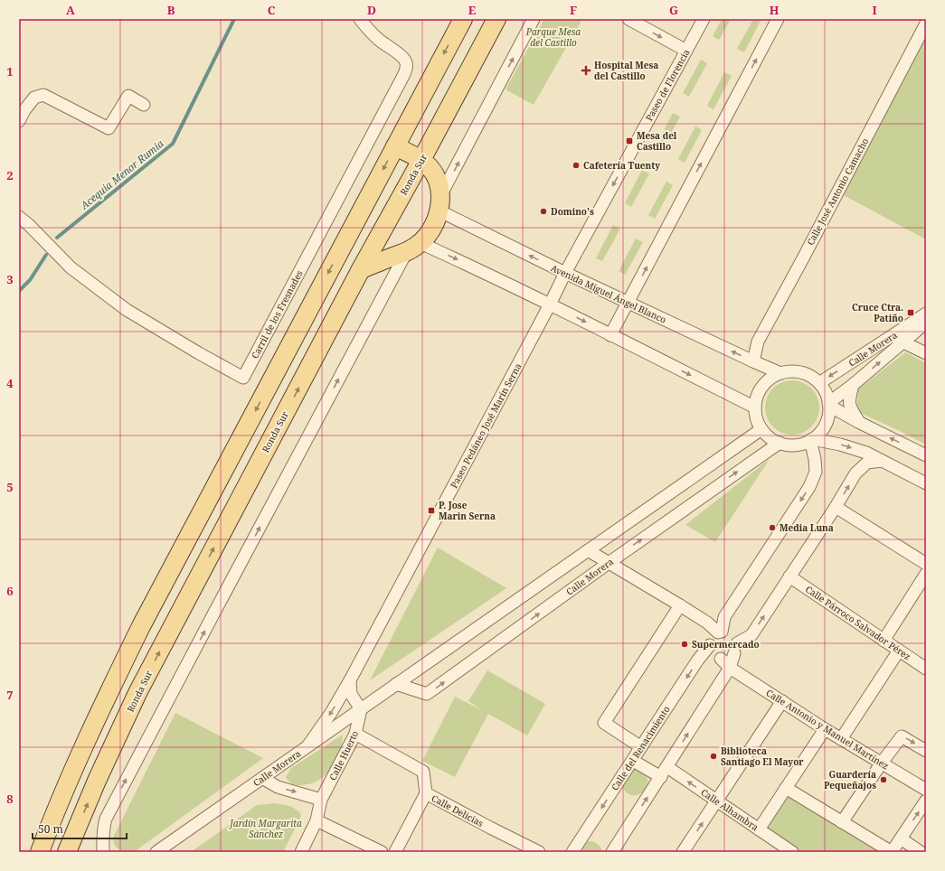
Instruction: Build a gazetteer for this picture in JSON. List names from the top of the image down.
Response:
{
  "streets": {
    "main road": ["Ronda Sur"],
    "street": [
      "Paseo de Florencia",
      "Calle José Antonio Camacho",
      "Avenida Miguel Ángel Blanco",
      "Carril de los Fresnades",
      "Calle Morera",
      "Paseo Pedáneo José Marín Serna",
      "Calle Párroco Salvador Pérez",
      "Calle Antonio y Manuel Martínez",
      "Calle del Renacimiento",
      "Calle Huerto",
      "Calle Alhambra",
      "Calle Delicias"
    ]
  },
  "crossings": [
    ["Paseo de Florencia", "Avenida Miguel Ángel Blanco"],
    ["Paseo de Florencia", "Paseo Pedáneo José Marín Serna"],
    ["Calle José Antonio Camacho", "Avenida Miguel Ángel Blanco"],
    ["Avenida Miguel Ángel Blanco", "Calle Morera"],
    ["Calle Morera", "Paseo Pedáneo José Marín Serna"],
    ["Calle Morera", "Calle Huerto"],
    ["Calle Antonio y Manuel Martínez", "Calle del Renacimiento"],
    ["Calle del Renacimiento", "Calle Alhambra"],
    ["Calle Huerto", "Calle Delicias"]
  ],
  "water": ["Acequia Menor Rumia"],
  "parks": ["Parque Mesa del Castillo", "Jardín Margarita Sánchez"],
  "places": {
    "health": ["Hospital Mesa del Castillo"],
    "transit": ["Mesa del Castillo", "Cruce Ctra. Patiño", "P. Jose Marin Serna"],
    "other": [
      "Cafetería Tuenty",
      "Domino's",
      "Media Luna",
      "Supermercado",
      "Biblioteca Santiago El Mayor",
      "Guardería Pequeñajos"
    ]
  },
  "scale_bar": "50 m",
  "grid": {
    "columns": [
      "A",
      "B",
      "C",
      "D",
      "E",
      "F",
      "G",
      "H",
      "I"
    ],
    "rows": [
      "1",
      "2",
      "3",
      "4",
      "5",
      "6",
      "7",
      "8"
    ]
  }
}
